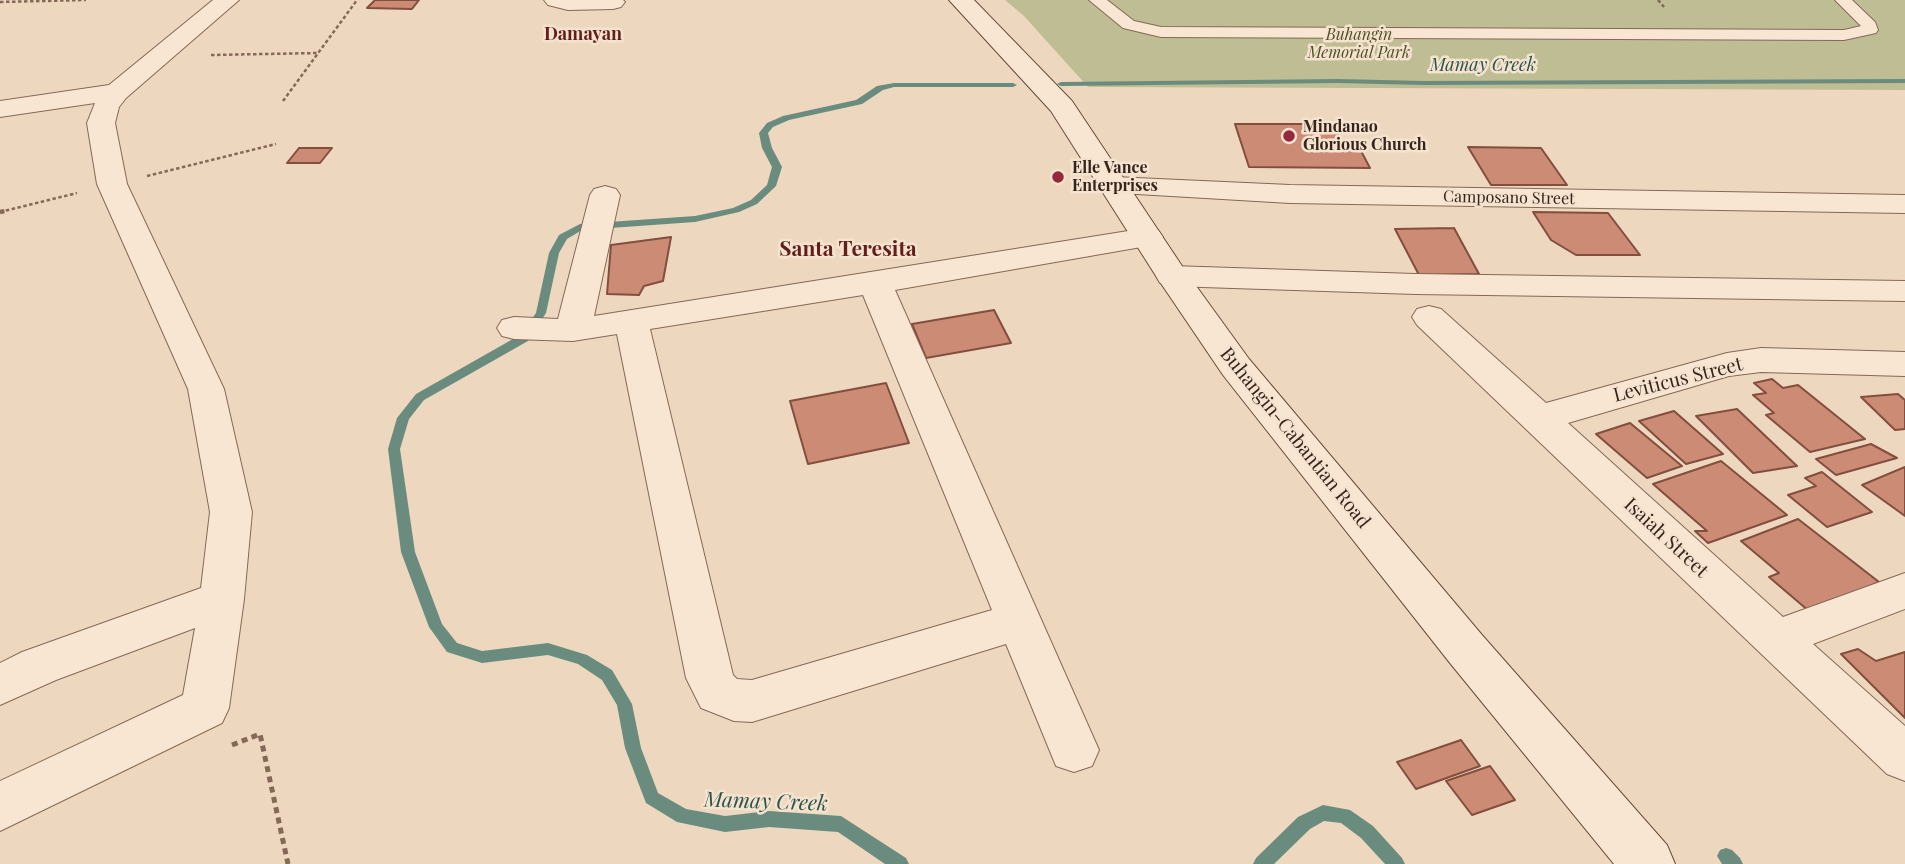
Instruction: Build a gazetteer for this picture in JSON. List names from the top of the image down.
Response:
{
  "streets": {
    "street": [
      "Camposano Street",
      "Leviticus Street",
      "Buhangin-Cabantian Road",
      "Isaiah Street"
    ]
  },
  "crossings": [
    ["Camposano Street", "Buhangin-Cabantian Road"],
    ["Leviticus Street", "Isaiah Street"]
  ],
  "districts": ["Damayan", "Santa Teresita"],
  "water": ["Mamay Creek"],
  "parks": ["Buhangin Memorial Park"],
  "places": ["Mindanao Glorious Church", "Elle Vance Enterprises"]
}
